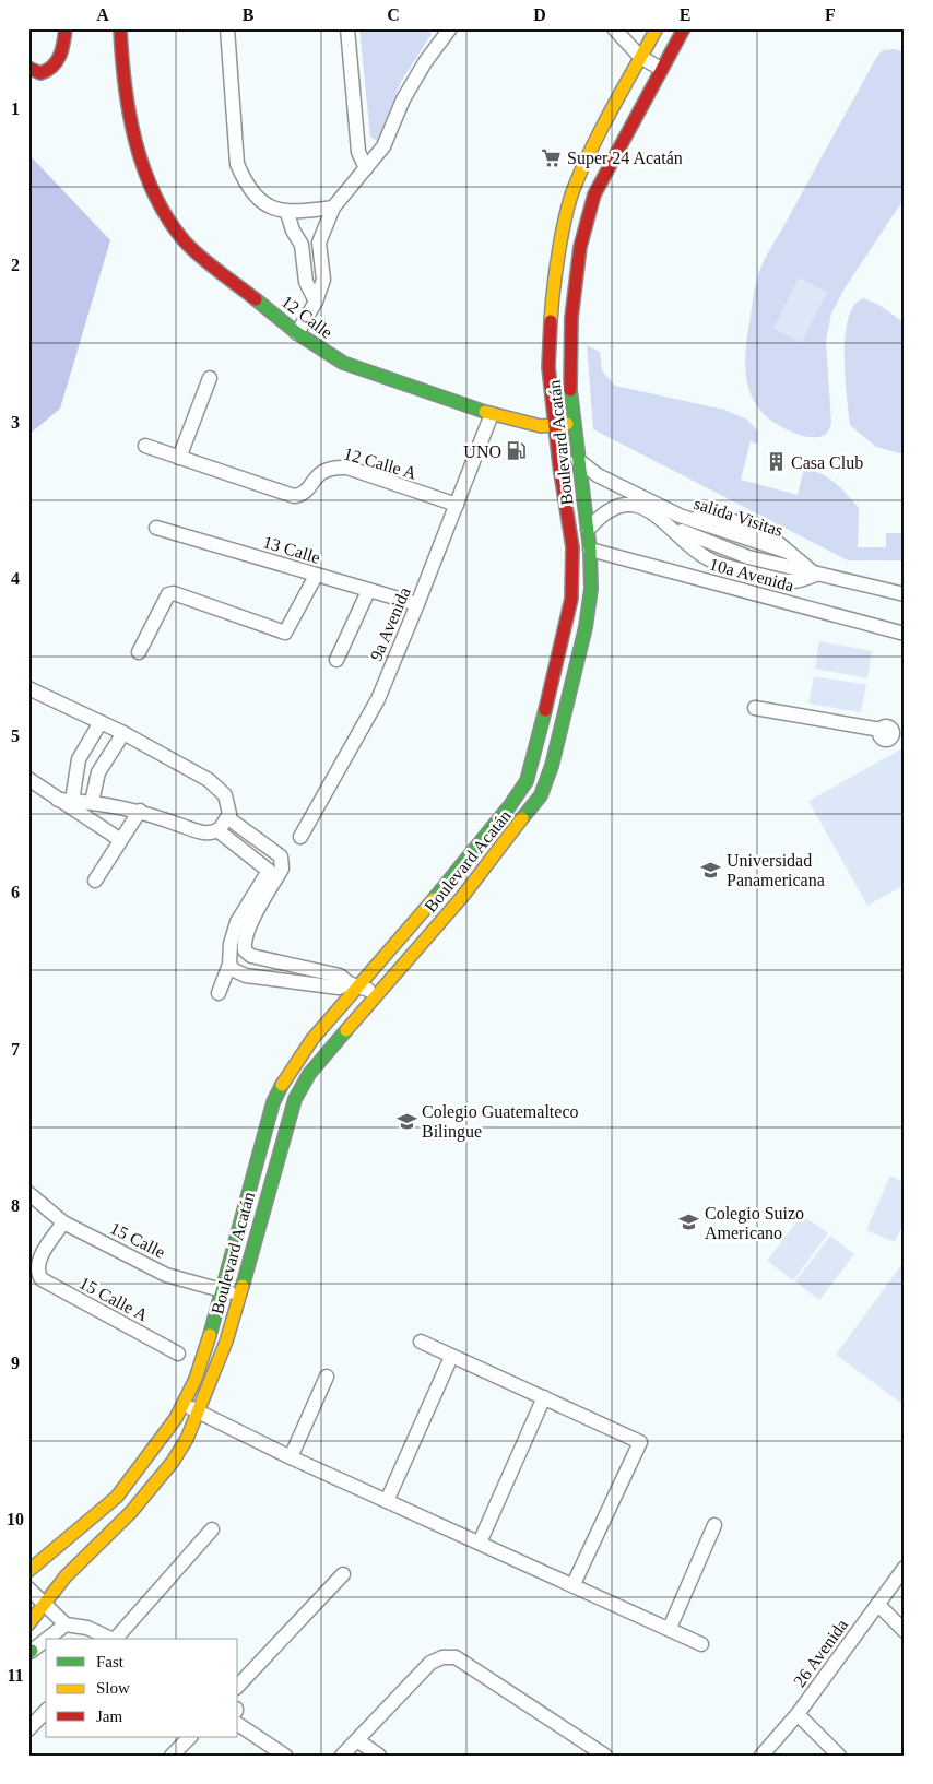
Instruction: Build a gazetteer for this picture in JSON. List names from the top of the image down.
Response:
{
  "streets": {
    "main road": ["12 Calle", "Boulevard Acatán"],
    "street": [
      "12 Calle A",
      "salida Visitas",
      "13 Calle",
      "10a Avenida",
      "9a Avenida",
      "15 Calle",
      "15 Calle A",
      "26 Avenida"
    ]
  },
  "crossings": [
    ["12 Calle", "Boulevard Acatán"],
    ["12 Calle", "9a Avenida"],
    ["Boulevard Acatán", "10a Avenida"],
    ["Boulevard Acatán", "15 Calle"],
    ["12 Calle A", "9a Avenida"],
    ["13 Calle", "9a Avenida"],
    ["15 Calle", "15 Calle A"]
  ],
  "places": {
    "supermarket": ["Super 24 Acatán"],
    "fuel station": ["UNO"],
    "building": ["Casa Club"],
    "school or university": ["Universidad Panamericana", "Colegio Guatemalteco Bilingue", "Colegio Suizo Americano"]
  },
  "legend": ["Fast", "Slow", "Jam"],
  "grid": {
    "columns": [
      "A",
      "B",
      "C",
      "D",
      "E",
      "F"
    ],
    "rows": [
      "1",
      "2",
      "3",
      "4",
      "5",
      "6",
      "7",
      "8",
      "9",
      "10",
      "11"
    ]
  }
}
